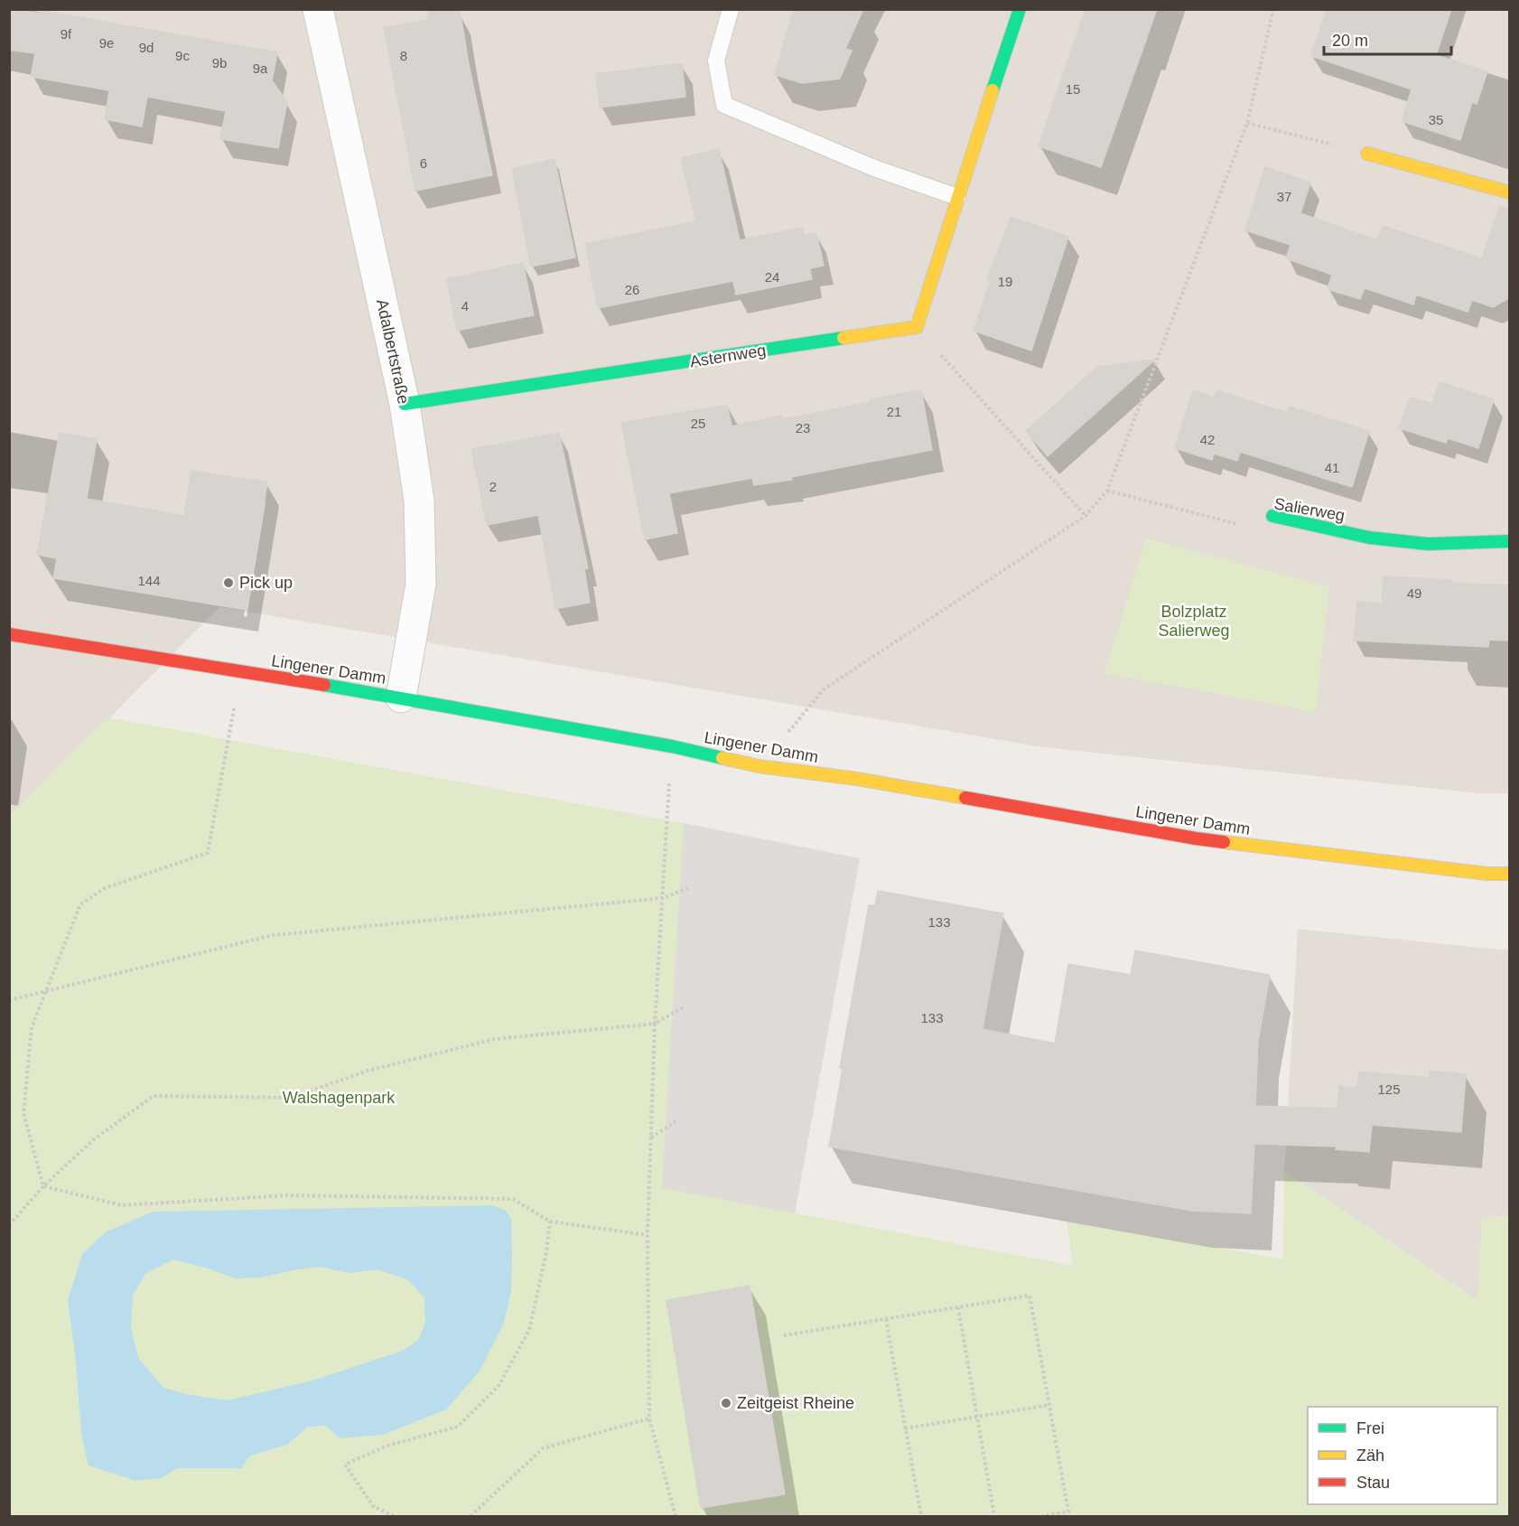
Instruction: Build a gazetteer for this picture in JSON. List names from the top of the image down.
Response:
{
  "streets": {
    "main road": ["Asternweg", "Salierweg", "Lingener Damm"],
    "street": ["Adalbertstraße"]
  },
  "crossings": [
    ["Adalbertstraße", "Asternweg"],
    ["Adalbertstraße", "Lingener Damm"]
  ],
  "parks": ["Bolzplatz Salierweg", "Walshagenpark"],
  "places": ["Pick up", "Zeitgeist Rheine"],
  "house_numbers": [
    "9f",
    "9e",
    "9d",
    "9c",
    "8",
    "9b",
    "9a",
    "15",
    "35",
    "6",
    "37",
    "24",
    "19",
    "26",
    "4",
    "21",
    "25",
    "23",
    "42",
    "41",
    "2",
    "144",
    "49",
    "133",
    "133",
    "125"
  ],
  "legend": ["Frei", "Zäh", "Stau"],
  "scale_bar": "20 m"
}
